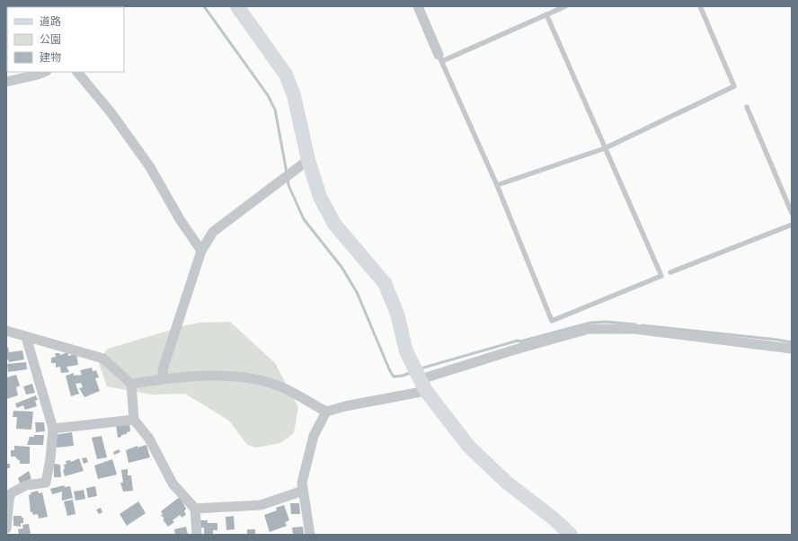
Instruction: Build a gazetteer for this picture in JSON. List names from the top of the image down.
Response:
{
  "legend": ["道路", "公園", "建物"]
}
